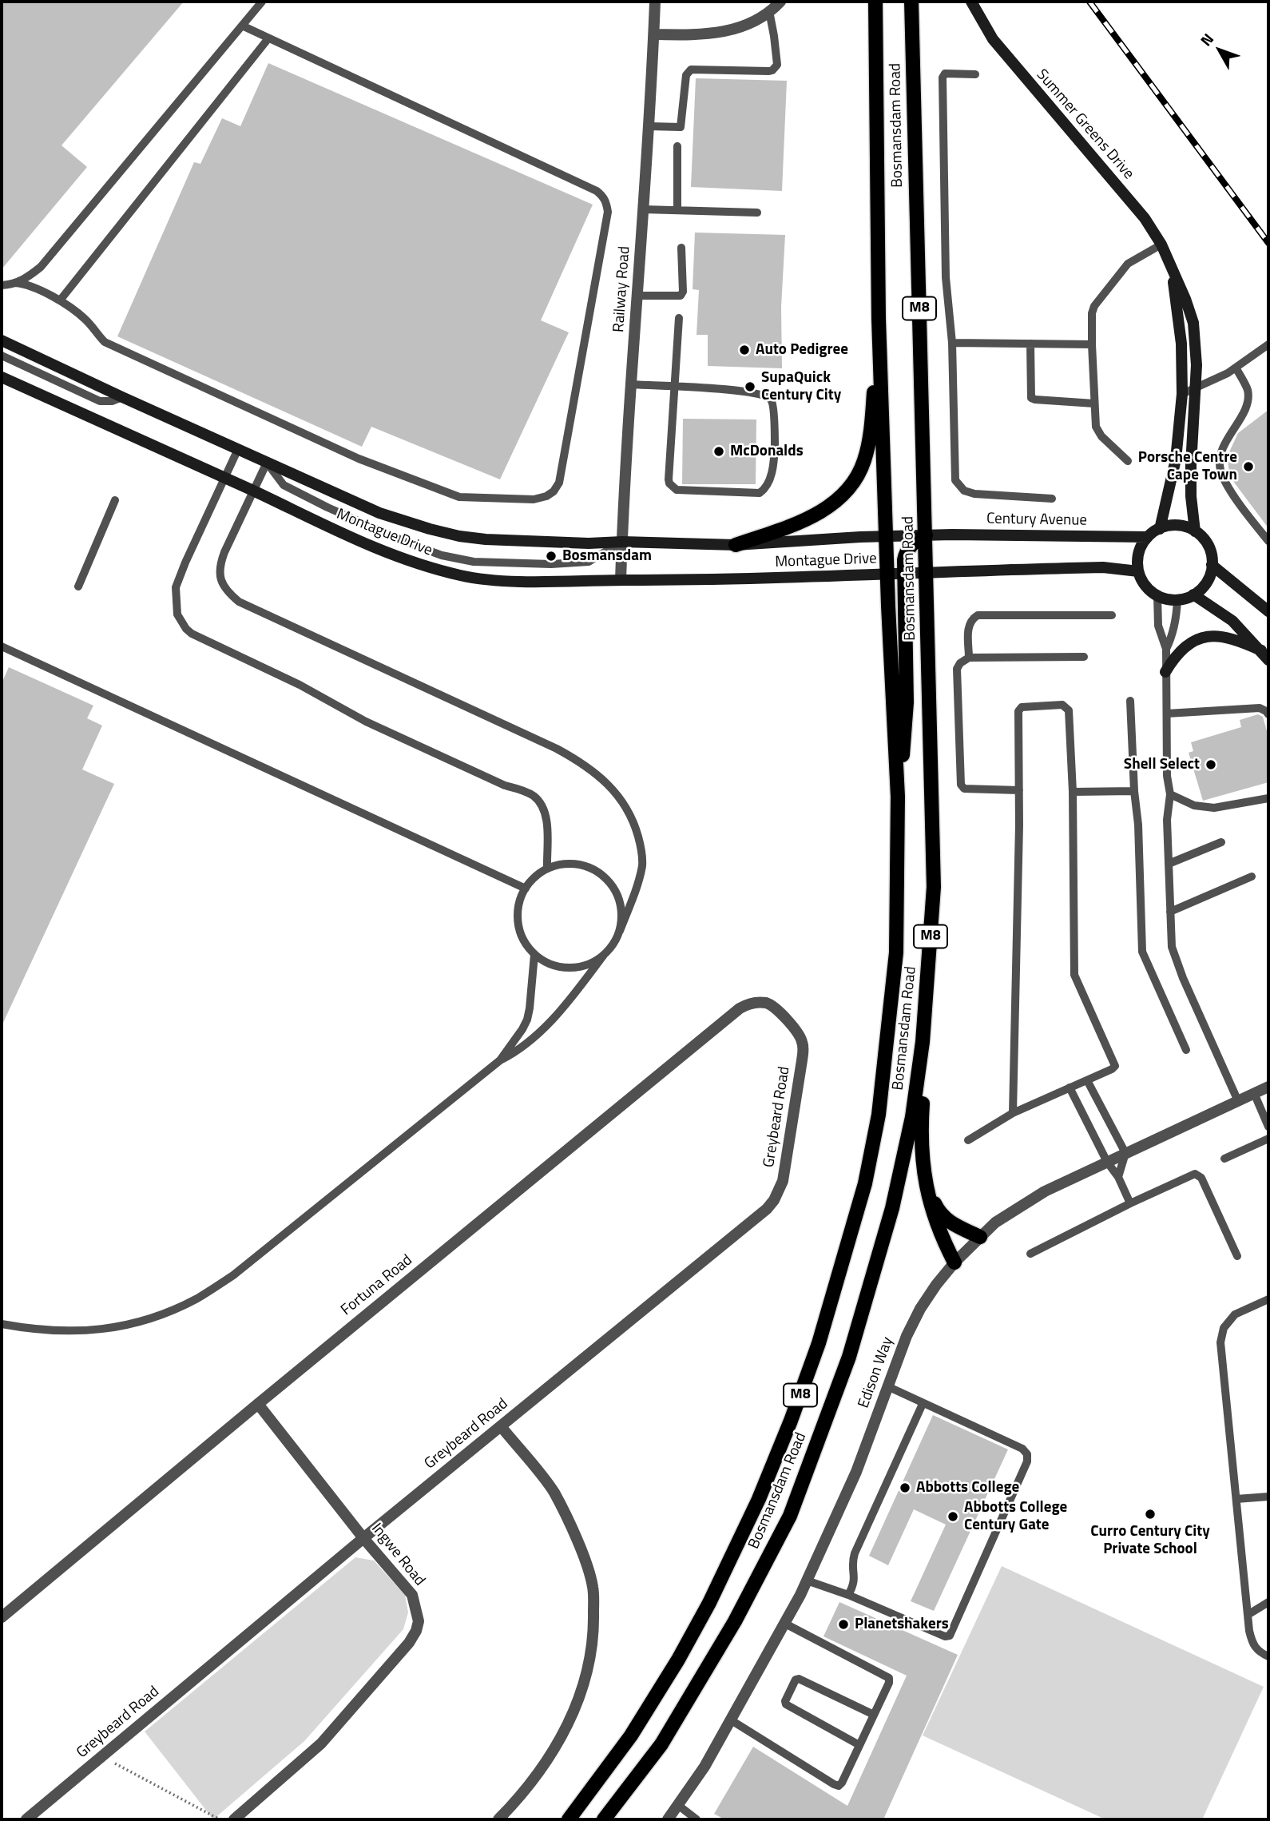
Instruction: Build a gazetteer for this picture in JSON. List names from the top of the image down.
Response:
{
  "streets": {
    "main road": [
      "Summer Greens Drive",
      "Bosmansdam Road",
      "M8",
      "Century Avenue",
      "Montague Drive"
    ],
    "street": [
      "Railway Road",
      "Greybeard Road",
      "Fortuna Road",
      "Edison Way",
      "Ingwe Road"
    ]
  },
  "crossings": [
    ["Summer Greens Drive", "Century Avenue"],
    ["Bosmansdam Road", "Century Avenue"],
    ["Bosmansdam Road", "Montague Drive"],
    ["Railway Road", "Montague Drive"],
    ["Century Avenue", "Montague Drive"],
    ["Greybeard Road", "Fortuna Road"],
    ["Greybeard Road", "Ingwe Road"],
    ["Fortuna Road", "Ingwe Road"]
  ],
  "places": [
    "Auto Pedigree",
    "SupaQuick Century City",
    "McDonalds",
    "Porsche Centre Cape Town",
    "Bosmansdam",
    "Shell Select",
    "Abbotts College",
    "Curro Century City Private School",
    "Abbotts College Century Gate",
    "Planetshakers"
  ],
  "north": "top left"
}
